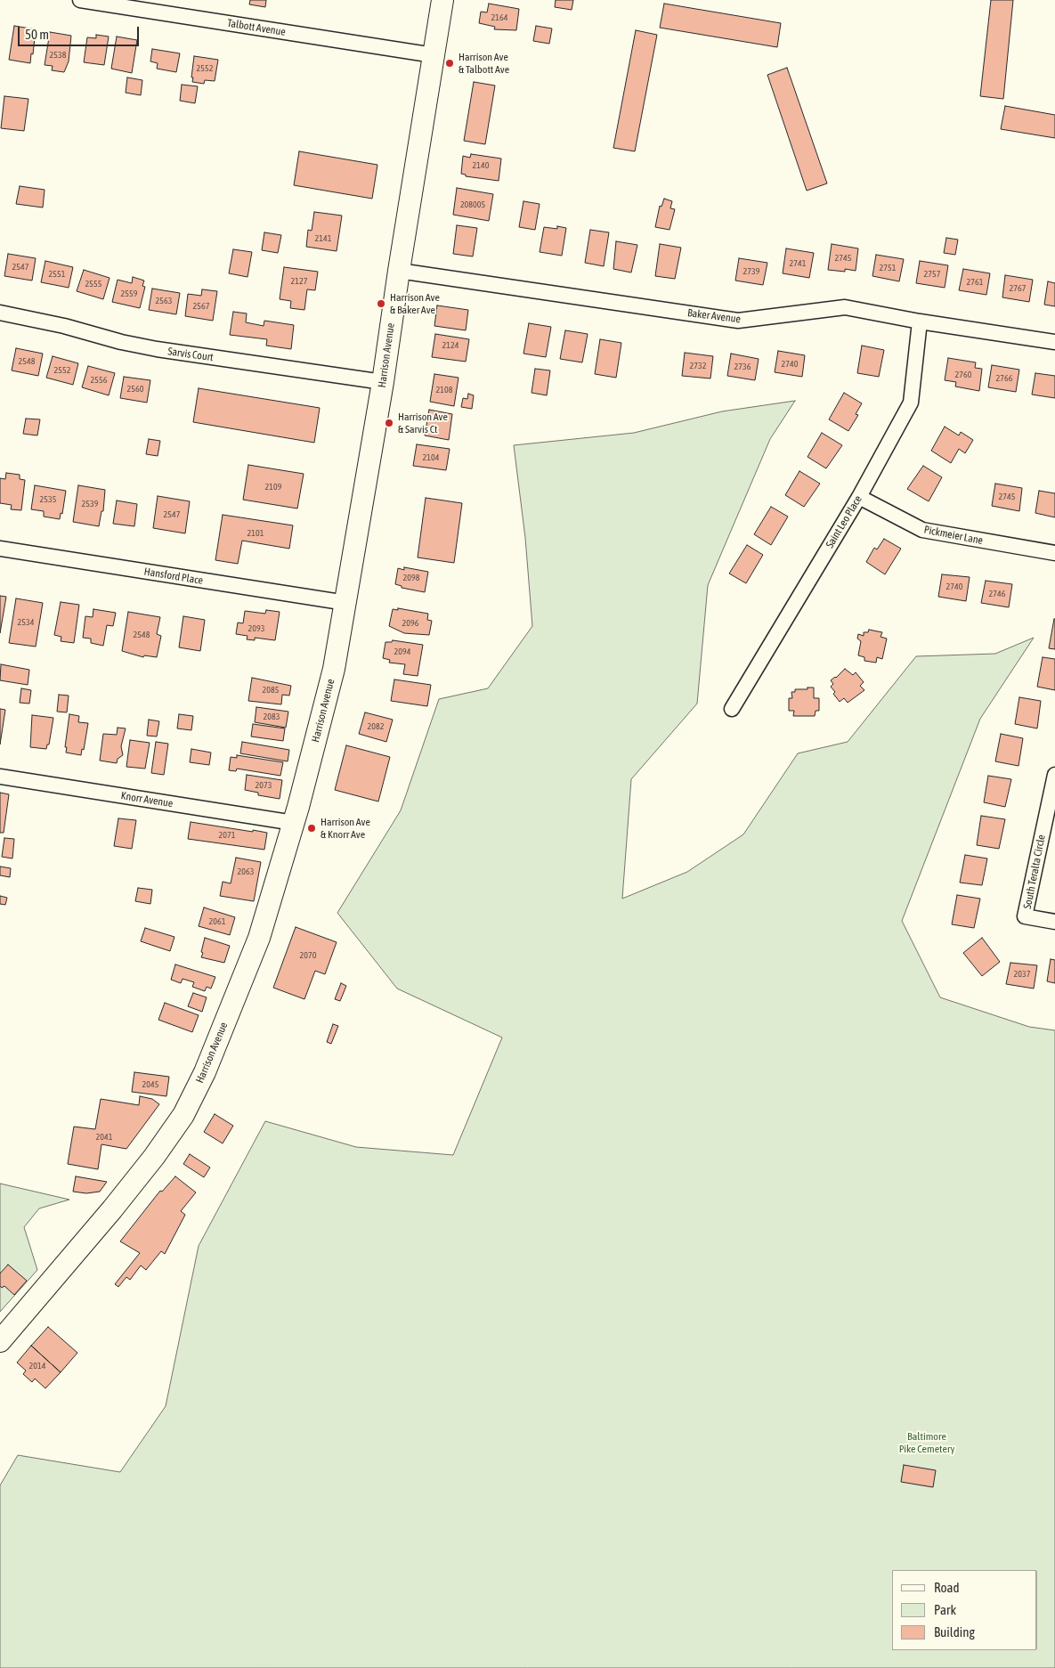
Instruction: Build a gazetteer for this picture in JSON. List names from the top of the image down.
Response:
{
  "streets": {
    "main road": ["Harrison Avenue"],
    "street": [
      "Talbott Avenue",
      "Baker Avenue",
      "Sarvis Court",
      "Saint Leo Place",
      "Pickmeier Lane",
      "Hansford Place",
      "Knorr Avenue",
      "South Teralta Circle"
    ]
  },
  "crossings": [
    ["Talbott Avenue", "Harrison Avenue"],
    ["Baker Avenue", "Harrison Avenue"],
    ["Baker Avenue", "Saint Leo Place"],
    ["Sarvis Court", "Harrison Avenue"],
    ["Harrison Avenue", "Hansford Place"],
    ["Harrison Avenue", "Knorr Avenue"],
    ["Saint Leo Place", "Pickmeier Lane"]
  ],
  "parks": ["Baltimore Pike Cemetery"],
  "places": [
    "Harrison Ave & Talbott Ave",
    "Harrison Ave & Baker Ave",
    "Harrison Ave & Sarvis Ct",
    "Harrison Ave & Knorr Ave"
  ],
  "house_numbers": [
    "2164",
    "2538",
    "2552",
    "2140",
    "208005",
    "2141",
    "2745",
    "2741",
    "2547",
    "2751",
    "2739",
    "2551",
    "2757",
    "2127",
    "2761",
    "2555",
    "2767",
    "2559",
    "2563",
    "2567",
    "2124",
    "2548",
    "2740",
    "2732",
    "2736",
    "2552",
    "2760",
    "2766",
    "2556",
    "2560",
    "2108",
    "2104",
    "2109",
    "2745",
    "2535",
    "2539",
    "2547",
    "2101",
    "2098",
    "2740",
    "2746",
    "2534",
    "2096",
    "2093",
    "2548",
    "2094",
    "2085",
    "2083",
    "2082",
    "2073",
    "2071",
    "2063",
    "2061",
    "2070",
    "2037",
    "2045",
    "2041",
    "2014"
  ],
  "legend": ["Road", "Park", "Building"],
  "scale_bar": "50 m"
}
